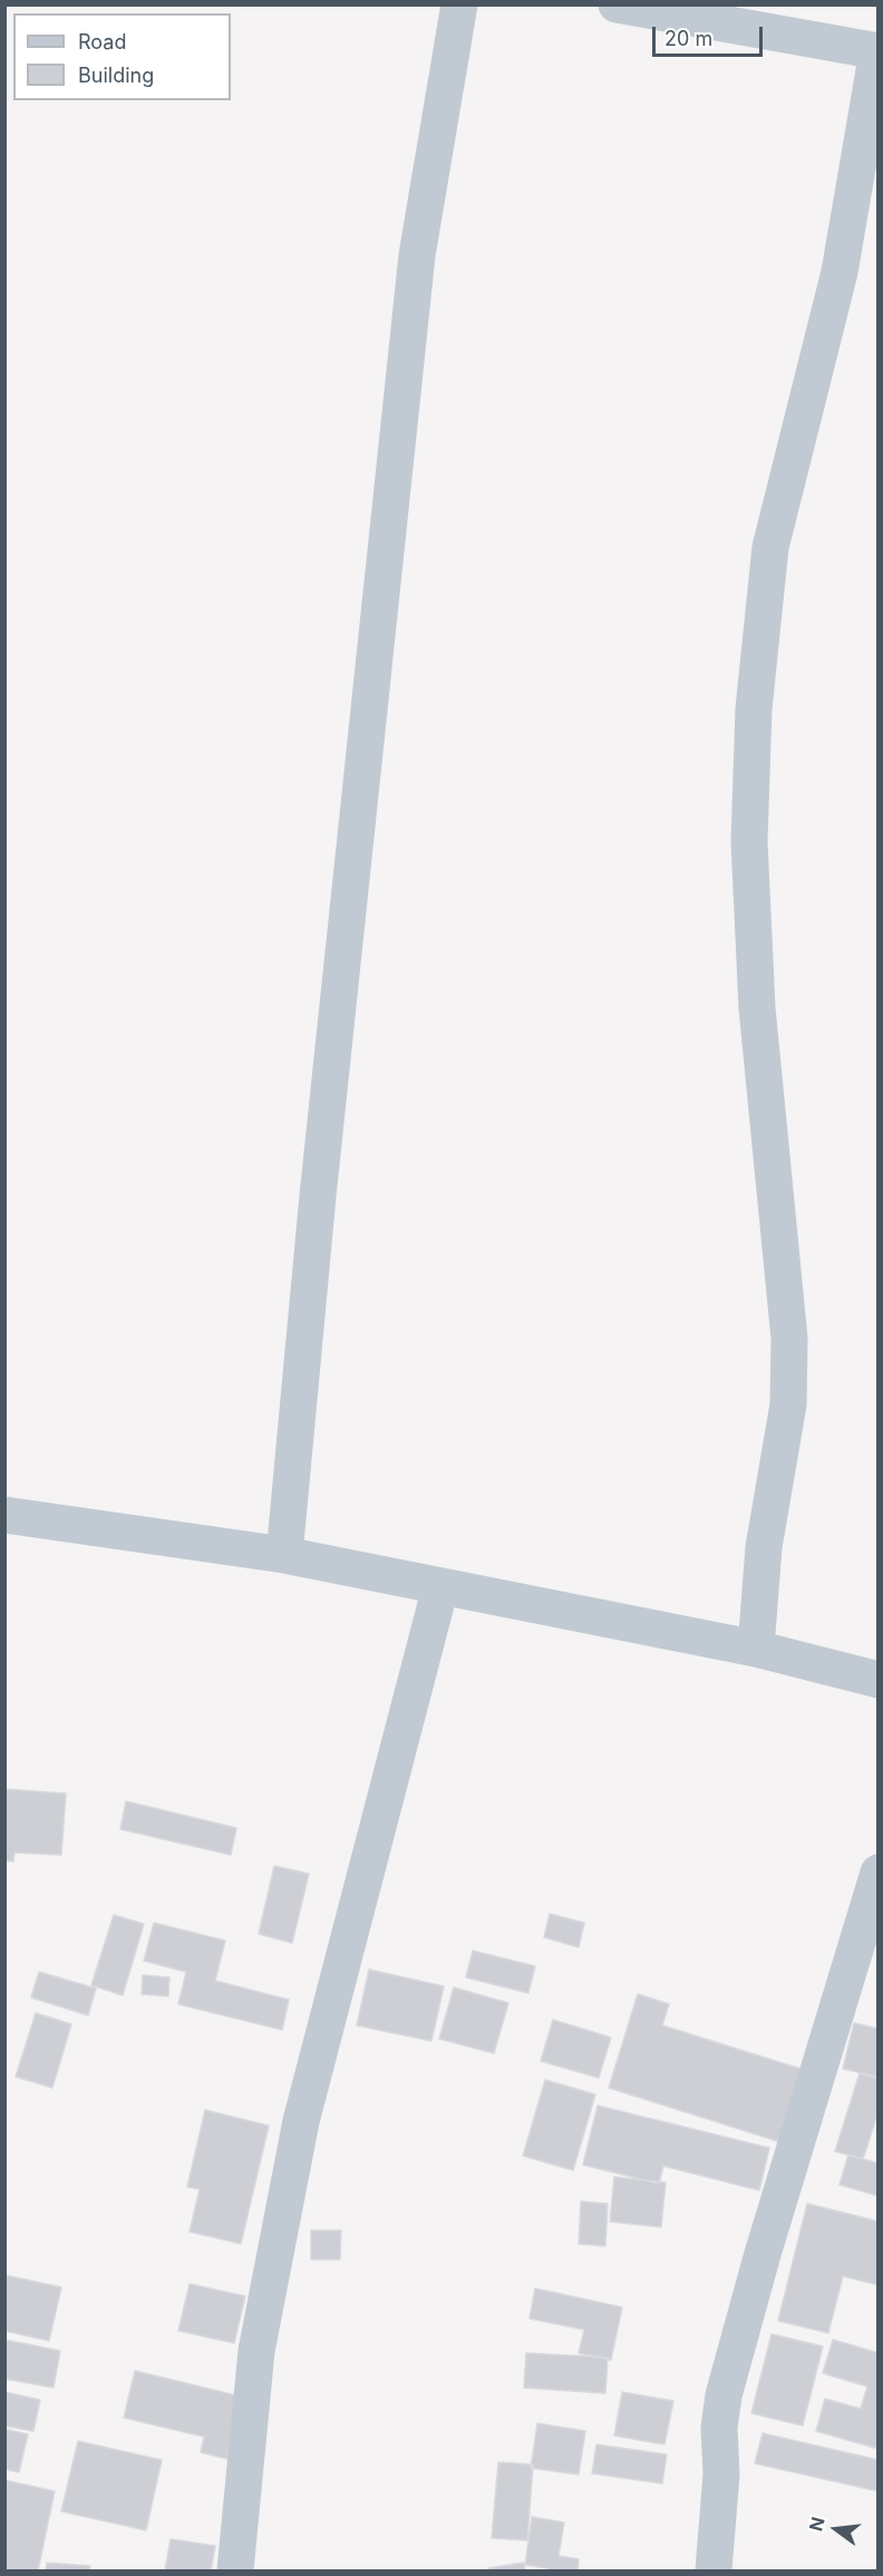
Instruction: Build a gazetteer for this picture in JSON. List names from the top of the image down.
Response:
{
  "legend": ["Road", "Building"],
  "scale_bar": "20 m",
  "north": "left"
}
